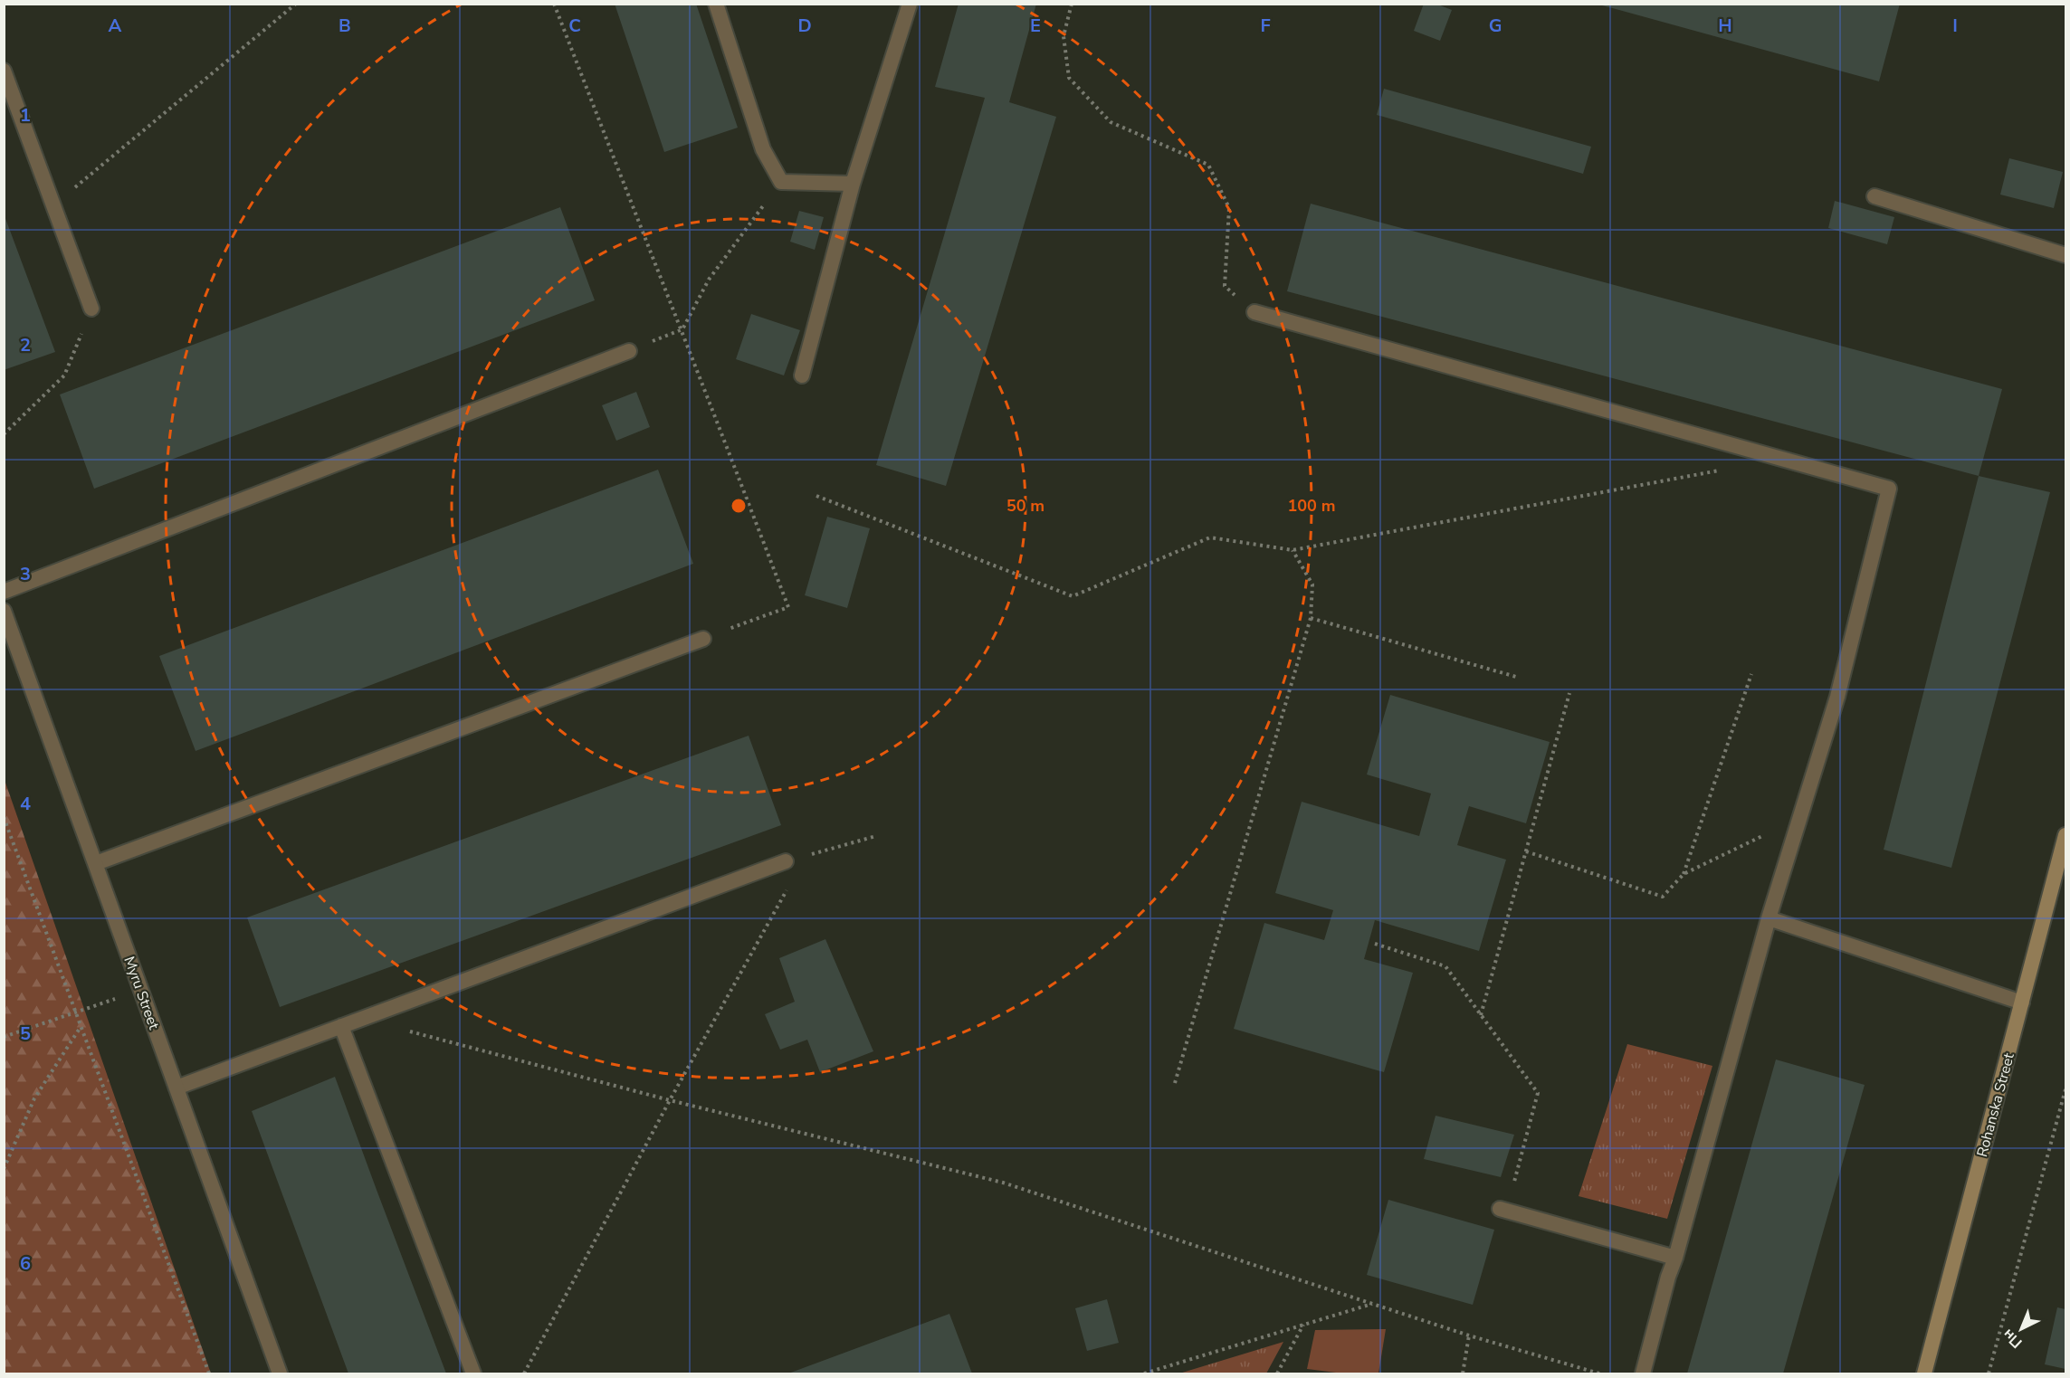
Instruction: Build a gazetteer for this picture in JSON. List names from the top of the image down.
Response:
{
  "streets": {
    "main road": ["Rohanska Street"],
    "street": ["Myru Street"]
  },
  "north": "bottom left",
  "grid": {
    "columns": [
      "A",
      "B",
      "C",
      "D",
      "E",
      "F",
      "G",
      "H",
      "I"
    ],
    "rows": [
      "1",
      "2",
      "3",
      "4",
      "5",
      "6"
    ]
  },
  "rings": ["50 m", "100 m"]
}
